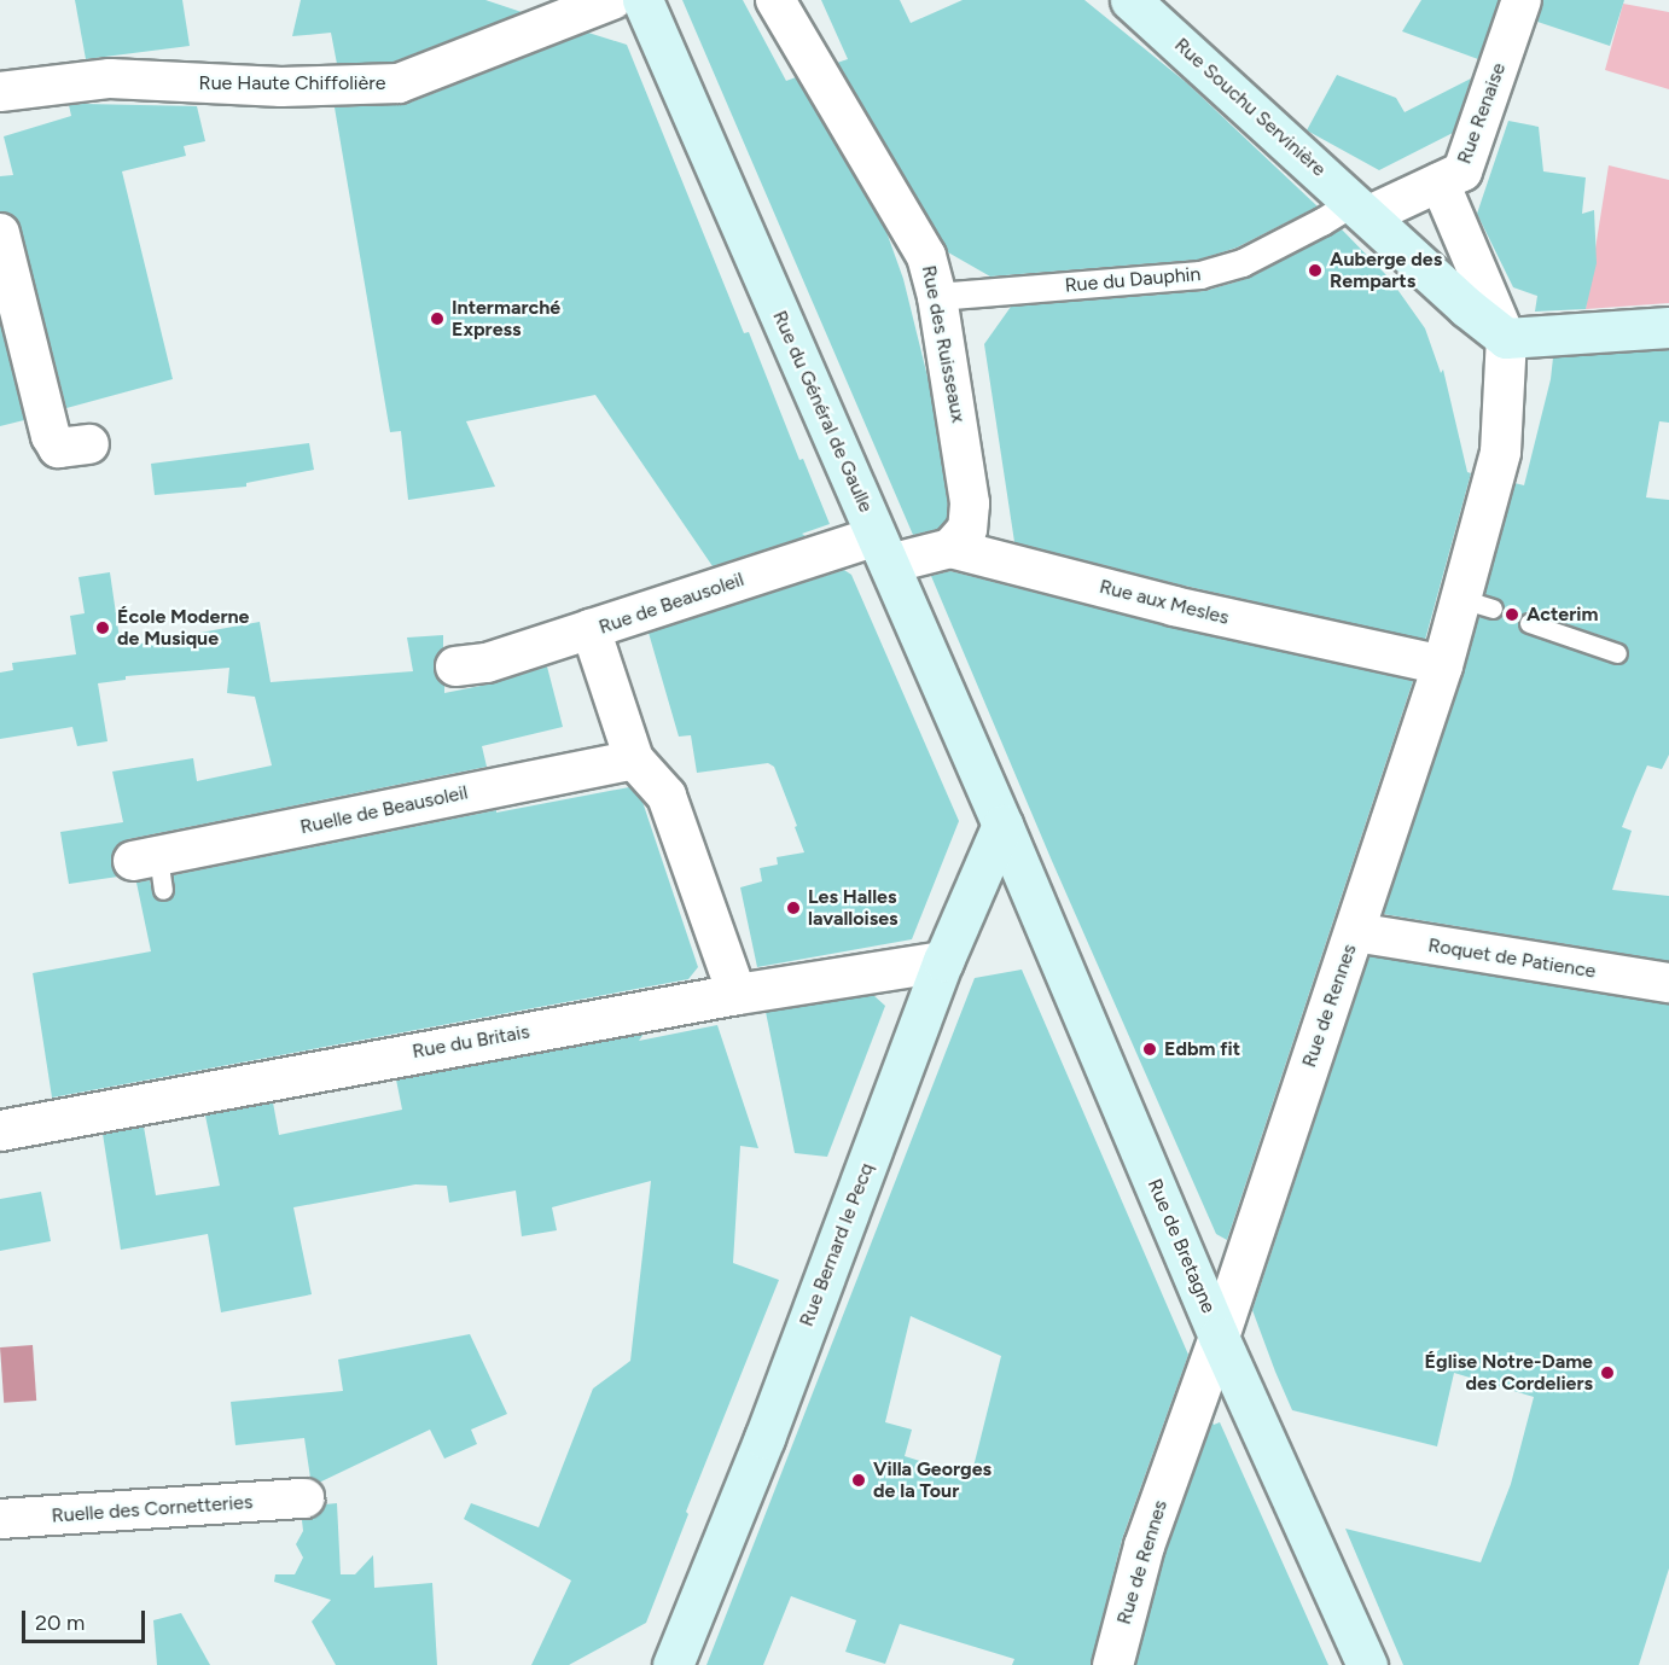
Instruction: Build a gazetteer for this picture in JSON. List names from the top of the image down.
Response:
{
  "streets": {
    "main road": [
      "Rue Souchu Servinière",
      "Rue du Général de Gaulle",
      "Rue Bernard le Pecq",
      "Rue de Bretagne"
    ],
    "street": [
      "Rue Haute Chiffolière",
      "Rue Renaise",
      "Rue du Dauphin",
      "Rue des Ruisseaux",
      "Rue aux Mesles",
      "Rue de Beausoleil",
      "Ruelle de Beausoleil",
      "Roquet de Patience",
      "Rue de Rennes",
      "Rue du Britais",
      "Ruelle des Cornetteries"
    ]
  },
  "crossings": [
    ["Rue Souchu Servinière", "Rue Renaise"],
    ["Rue Souchu Servinière", "Rue du Dauphin"],
    ["Rue Souchu Servinière", "Rue de Rennes"],
    ["Rue Renaise", "Rue du Dauphin"],
    ["Rue du Dauphin", "Rue des Ruisseaux"],
    ["Rue des Ruisseaux", "Rue aux Mesles"],
    ["Rue du Général de Gaulle", "Rue aux Mesles"],
    ["Rue du Général de Gaulle", "Rue de Beausoleil"],
    ["Rue du Général de Gaulle", "Rue Bernard le Pecq"],
    ["Rue du Général de Gaulle", "Rue de Bretagne"],
    ["Rue aux Mesles", "Rue de Beausoleil"],
    ["Rue aux Mesles", "Rue de Rennes"],
    ["Rue de Beausoleil", "Ruelle de Beausoleil"],
    ["Rue de Beausoleil", "Rue du Britais"],
    ["Roquet de Patience", "Rue de Rennes"],
    ["Rue de Rennes", "Rue de Bretagne"],
    ["Rue du Britais", "Rue Bernard le Pecq"],
    ["Rue Bernard le Pecq", "Rue de Bretagne"]
  ],
  "places": [
    "Auberge des Remparts",
    "Intermarché Express",
    "Acterim",
    "École Moderne de Musique",
    "Les Halles lavalloises",
    "Edbm fit",
    "Église Notre-Dame des Cordeliers",
    "Villa Georges de la Tour"
  ],
  "scale_bar": "20 m"
}
